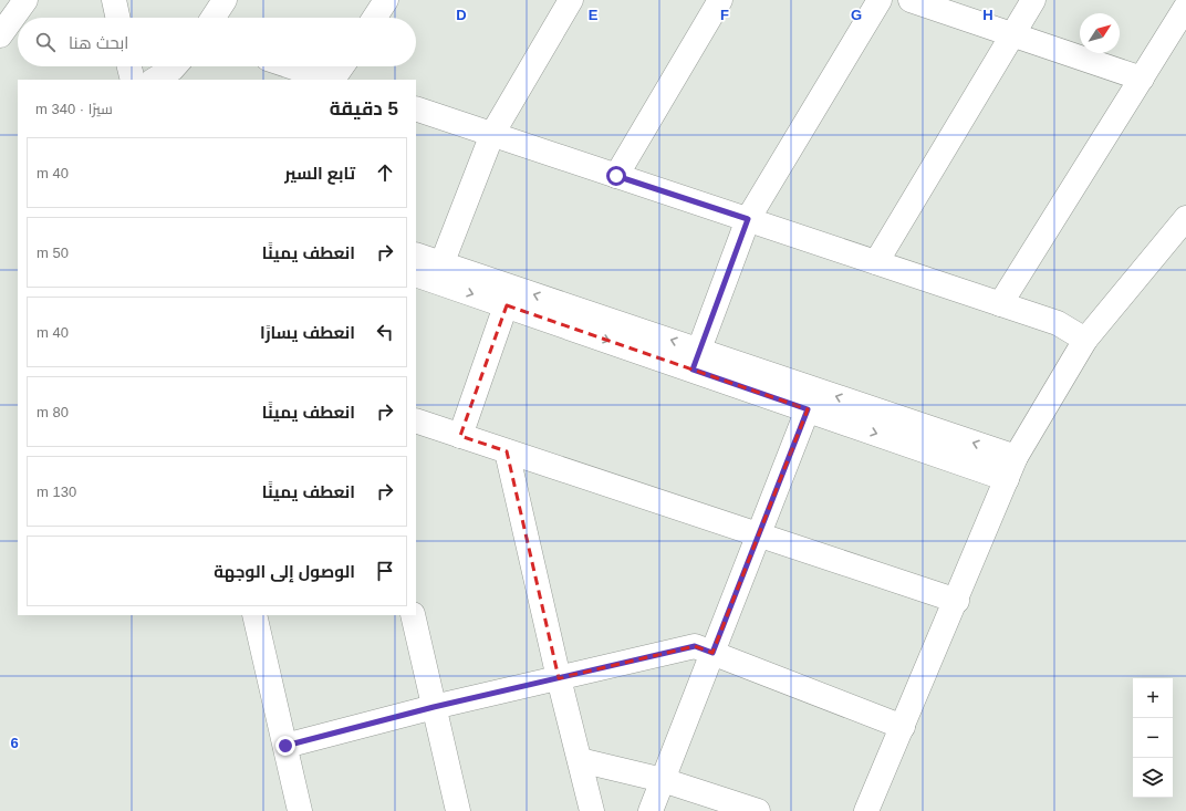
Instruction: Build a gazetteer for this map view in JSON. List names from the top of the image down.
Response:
{
  "north": "top right",
  "page": {
    "search": "ابحث هنا",
    "heading": ["5 دقيقة", "سيرًا · 340 m"],
    "list": [
      ["تابع السير", "40 m"],
      ["انعطف يمينًا", "50 m"],
      ["انعطف يسارًا", "40 m"],
      ["انعطف يمينًا", "80 m"],
      ["انعطف يمينًا", "130 m"],
      "الوصول إلى الوجهة"
    ],
    "map_buttons": ["+", "−"]
  },
  "grid": {
    "columns": [
      "D",
      "E",
      "F",
      "G",
      "H"
    ],
    "rows": ["6"]
  }
}
